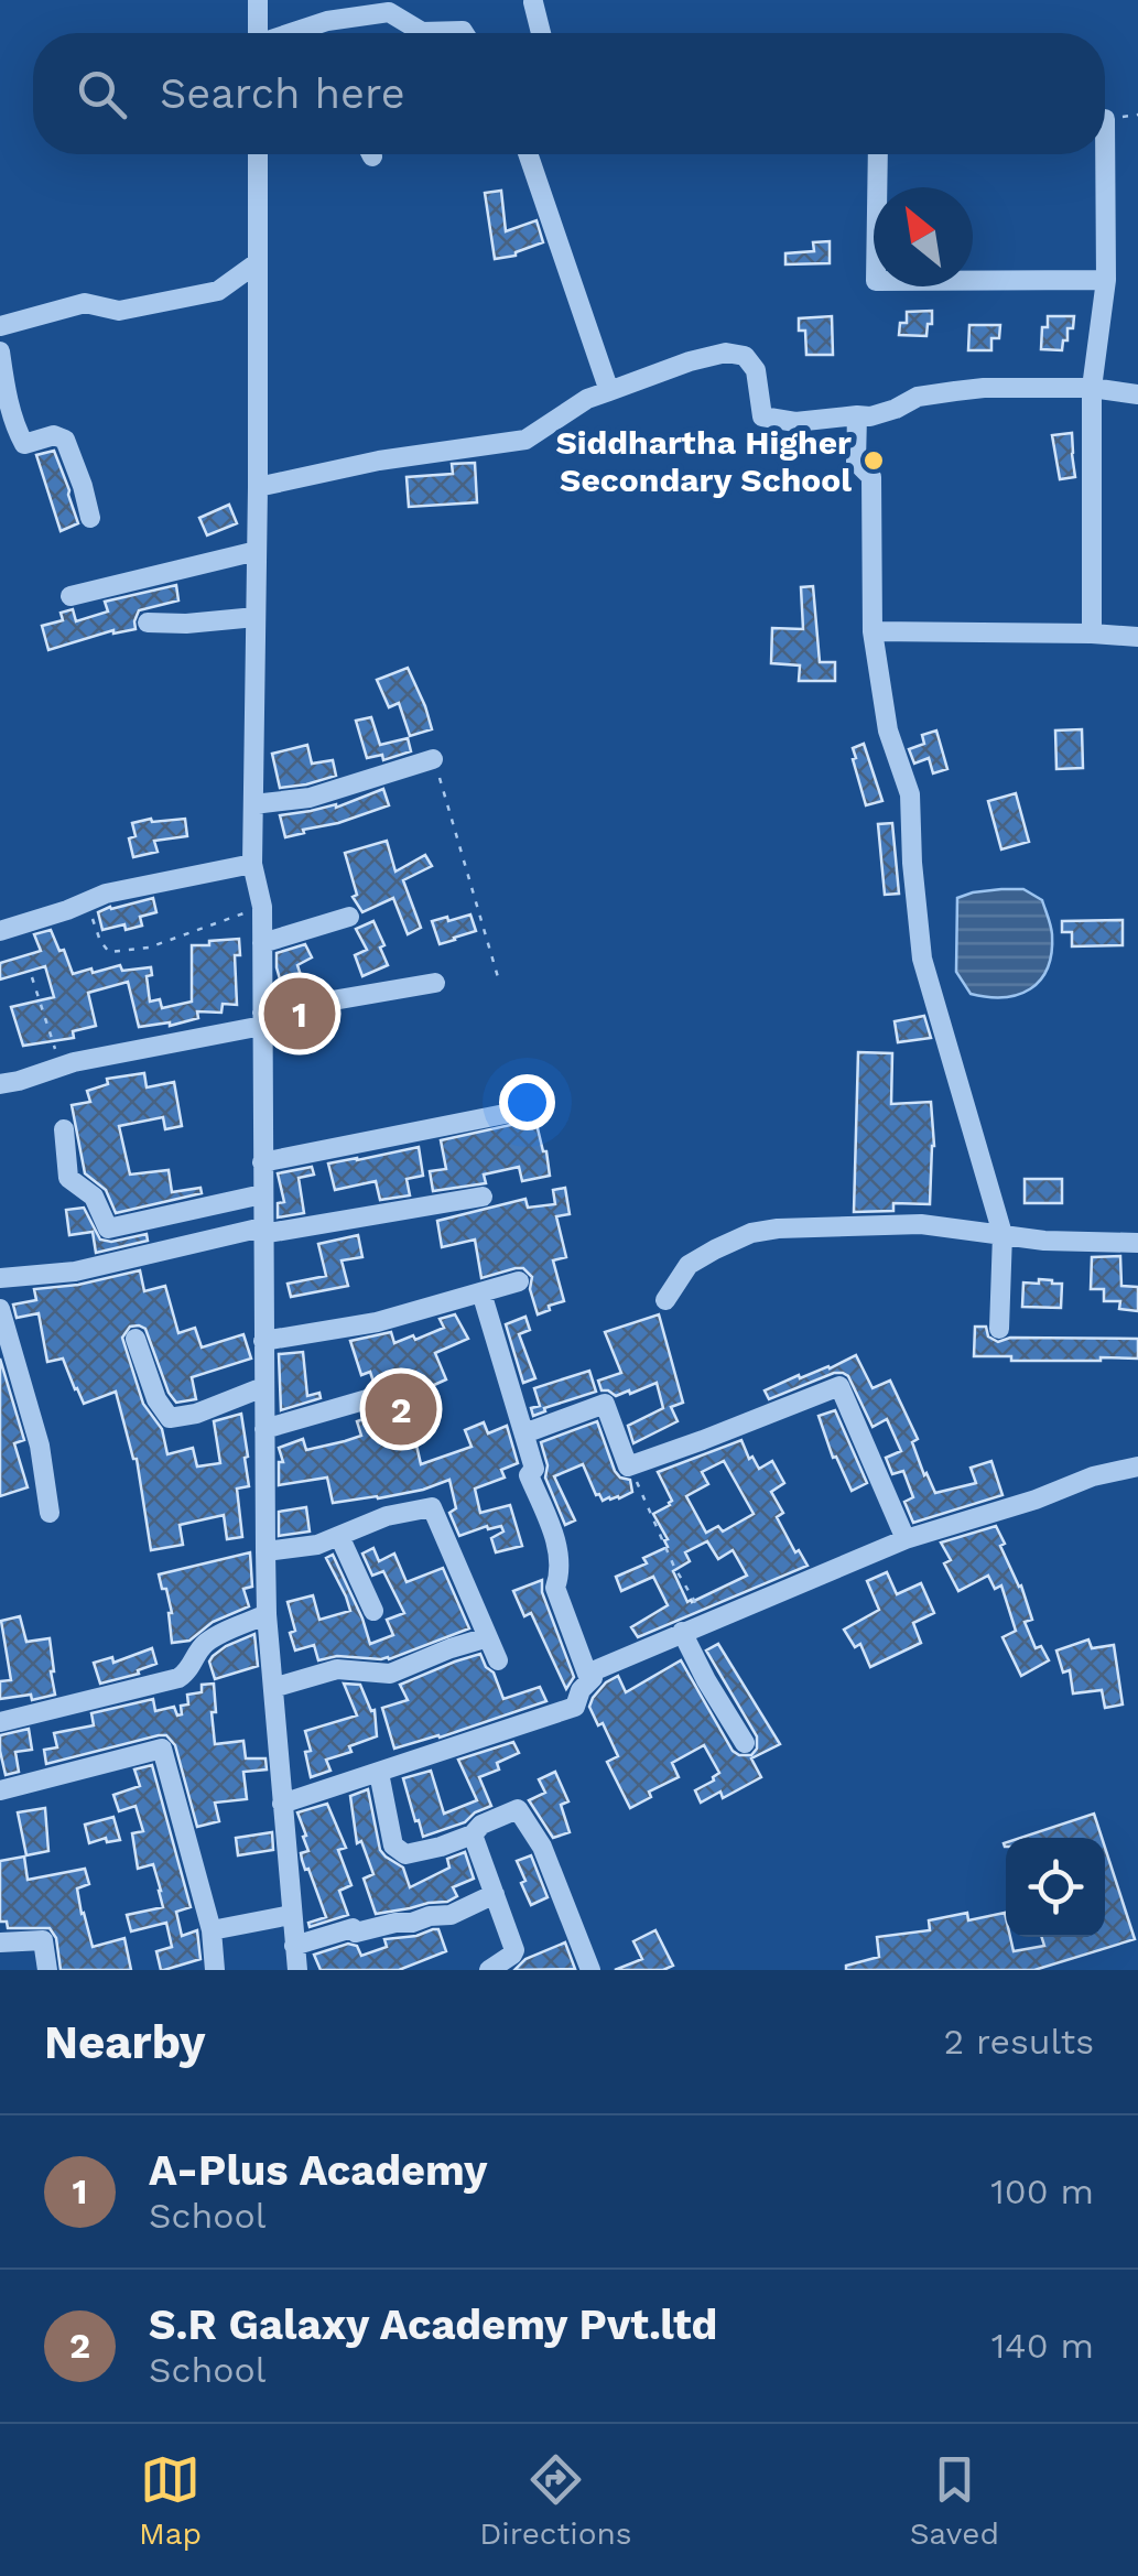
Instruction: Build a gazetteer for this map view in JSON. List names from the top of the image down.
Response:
{
  "places": ["Siddhartha Higher Secondary School"],
  "north": "top left",
  "page": {
    "search": "Search here",
    "pins": ["1", "2"],
    "heading": ["Nearby", "2 results"],
    "list": [
      {
        "mark": "1",
        "name": "A-Plus Academy",
        "note": "School",
        "value": "100 m"
      },
      {
        "mark": "2",
        "name": "S.R Galaxy Academy Pvt.ltd",
        "note": "School",
        "value": "140 m"
      }
    ],
    "nav": ["Map", "Directions", "Saved"]
  }
}
